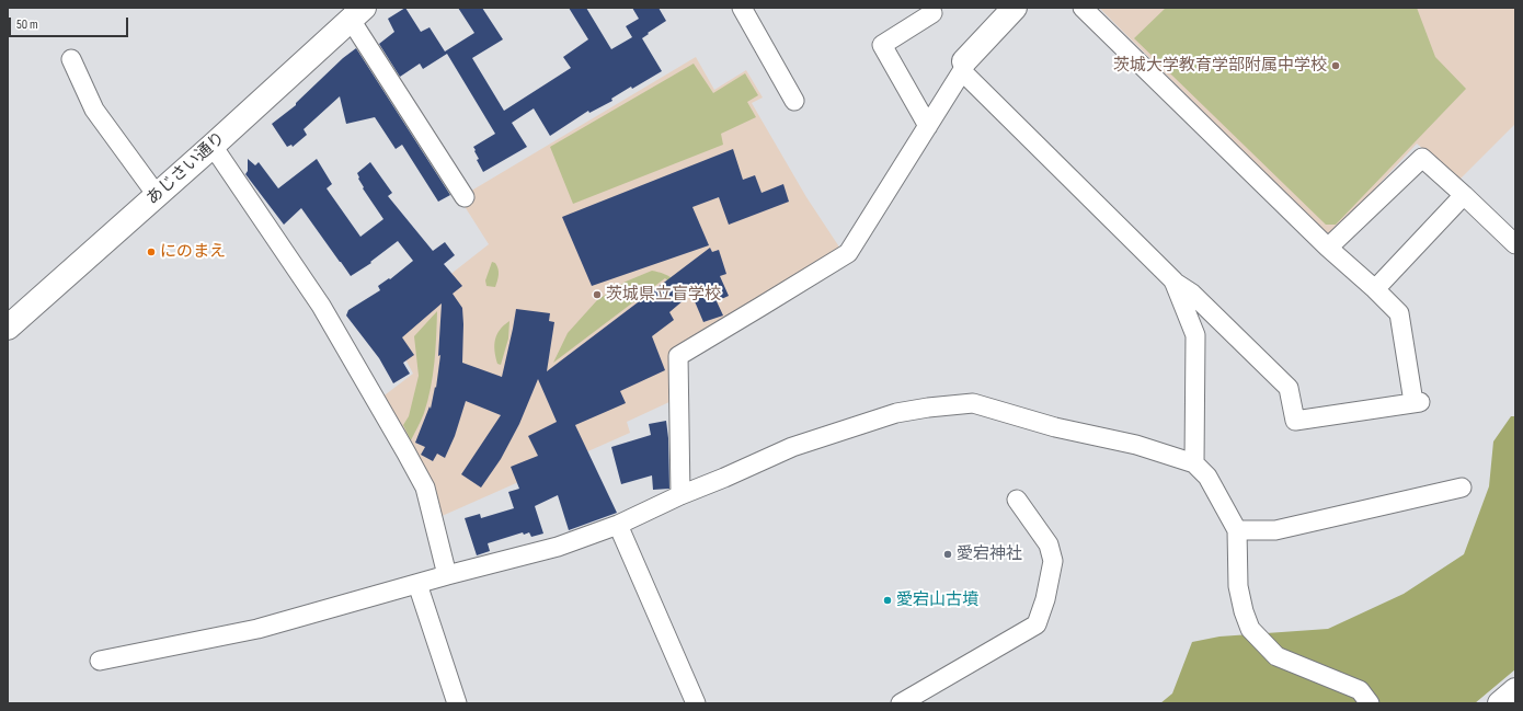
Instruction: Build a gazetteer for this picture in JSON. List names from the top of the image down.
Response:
{
  "streets": {
    "main road": ["あじさい通り"]
  },
  "places": [
    "茨城大学教育学部附属中学校",
    "にのまえ",
    "茨城県立盲学校",
    "愛宕神社",
    "愛宕山古墳"
  ],
  "scale_bar": "50 m"
}
